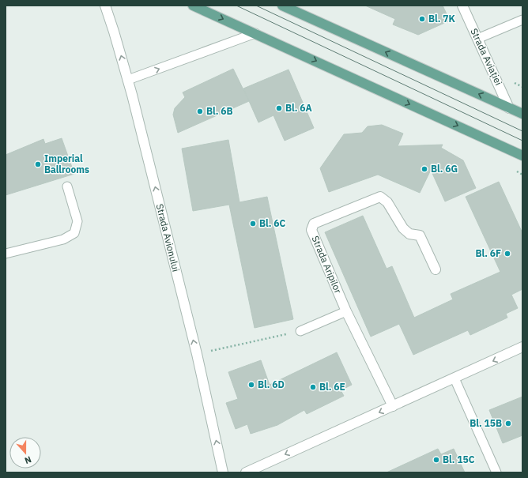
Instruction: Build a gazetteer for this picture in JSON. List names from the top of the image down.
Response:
{
  "streets": {
    "street": ["Strada Aviației", "Strada Avionului", "Strada Aripilor"]
  },
  "one_way": ["Strada Avionului"],
  "places": [
    "Bl. 7K",
    "Bl. 6A",
    "Bl. 6B",
    "Imperial Ballrooms",
    "Bl. 6G",
    "Bl. 6C",
    "Bl. 6F",
    "Bl. 6D",
    "Bl. 6E",
    "Bl. 15B",
    "Bl. 15C"
  ],
  "north": "bottom"
}
